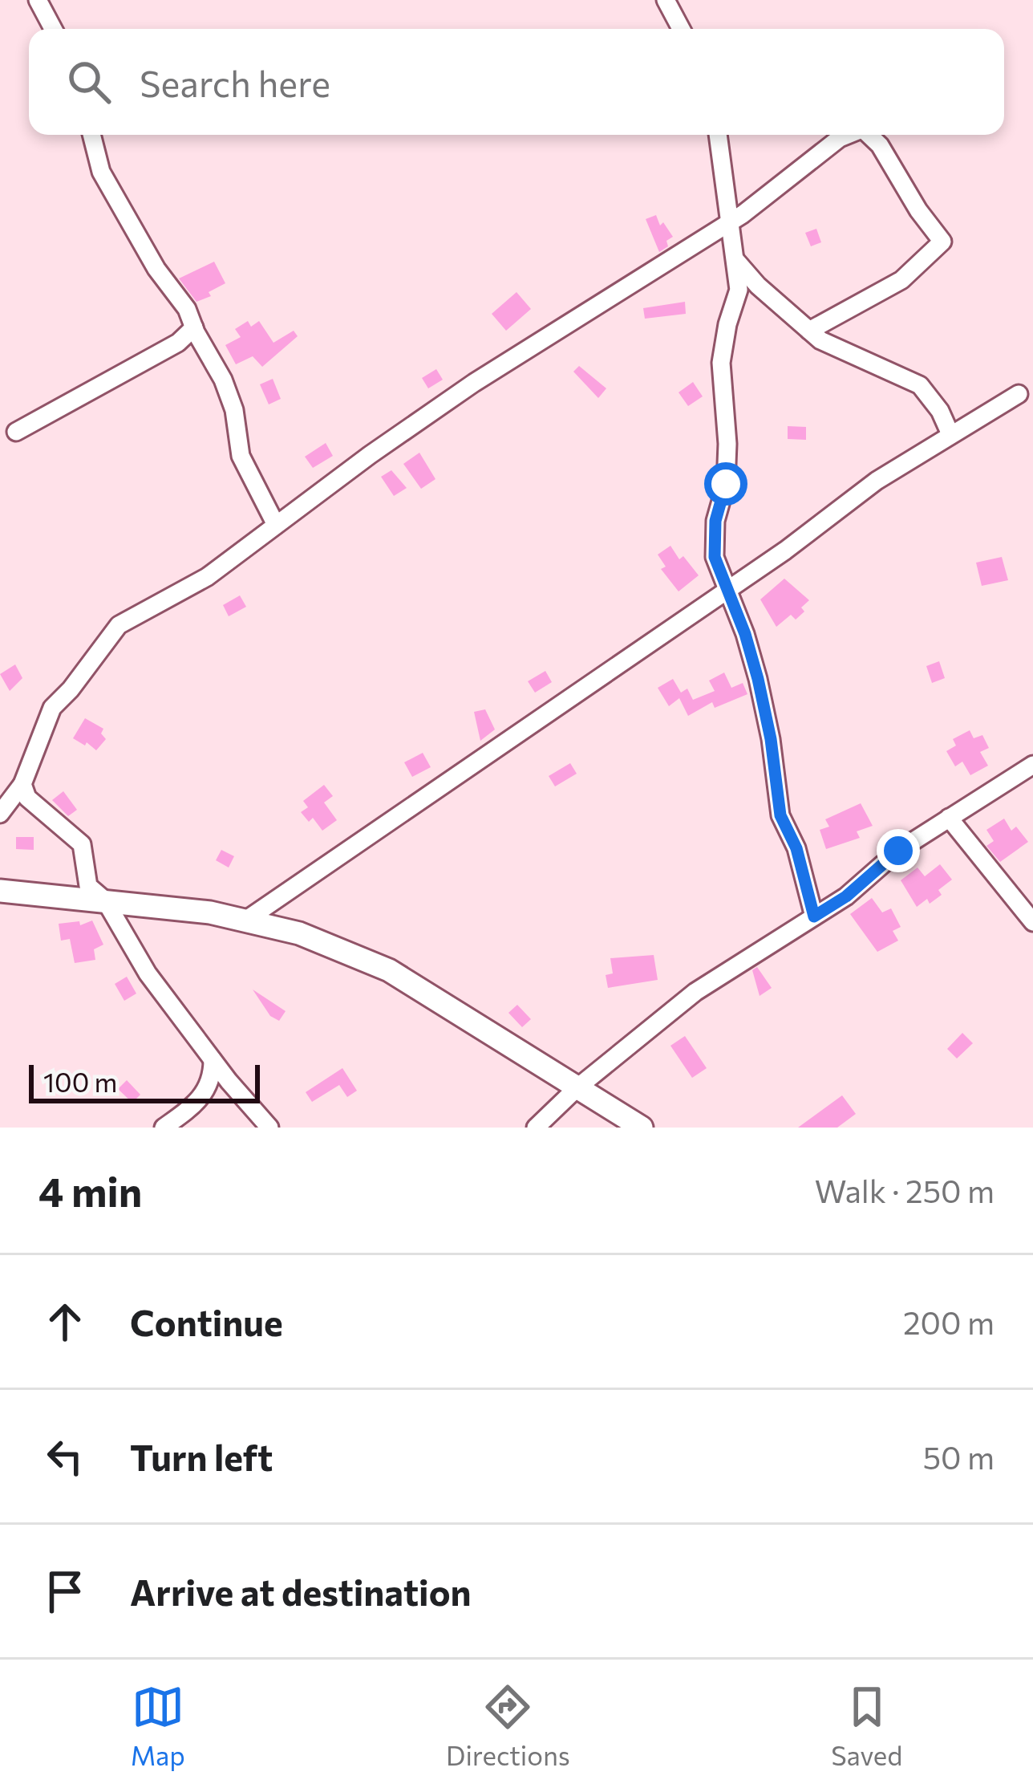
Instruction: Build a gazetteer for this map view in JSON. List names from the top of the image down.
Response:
{
  "scale_bar": "100 m",
  "page": {
    "search": "Search here",
    "scale": "100 m",
    "heading": ["4 min", "Walk · 250 m"],
    "list": [
      ["Continue", "200 m"],
      ["Turn left", "50 m"],
      "Arrive at destination"
    ],
    "nav": ["Map", "Directions", "Saved"]
  }
}
